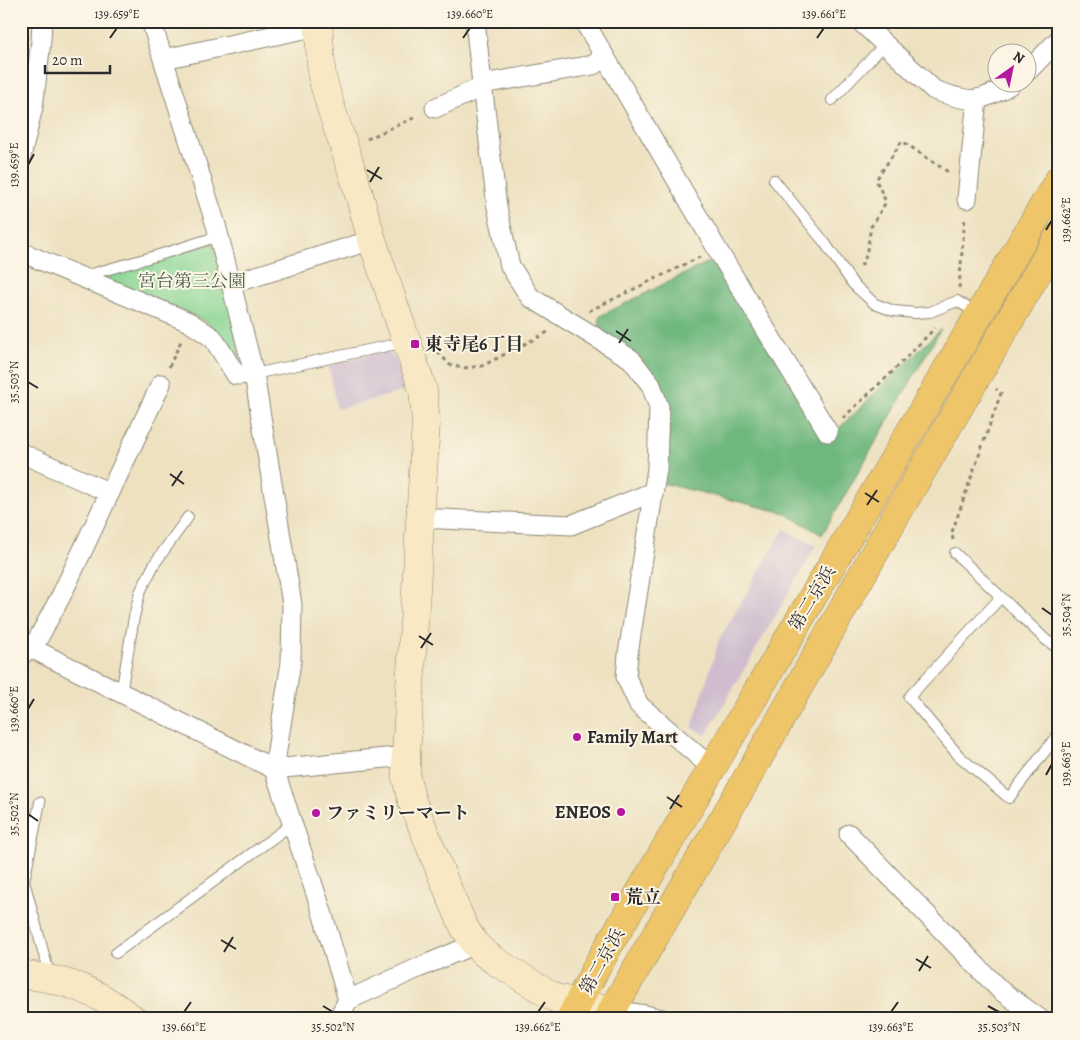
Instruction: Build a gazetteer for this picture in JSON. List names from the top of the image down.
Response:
{
  "streets": {
    "highway": ["第二京浜"]
  },
  "parks": ["宮台第三公園"],
  "places": {
    "transit": ["東寺尾6丁目", "荒立"],
    "other": ["Family Mart", "ENEOS", "ファミリーマート"]
  },
  "scale_bar": "20 m",
  "north": "top right",
  "coordinates": [
    "139.659°E",
    "139.660°E",
    "139.661°E",
    "139.662°E",
    "35.503°N",
    "35.504°N",
    "139.663°E",
    "35.502°N"
  ]
}
